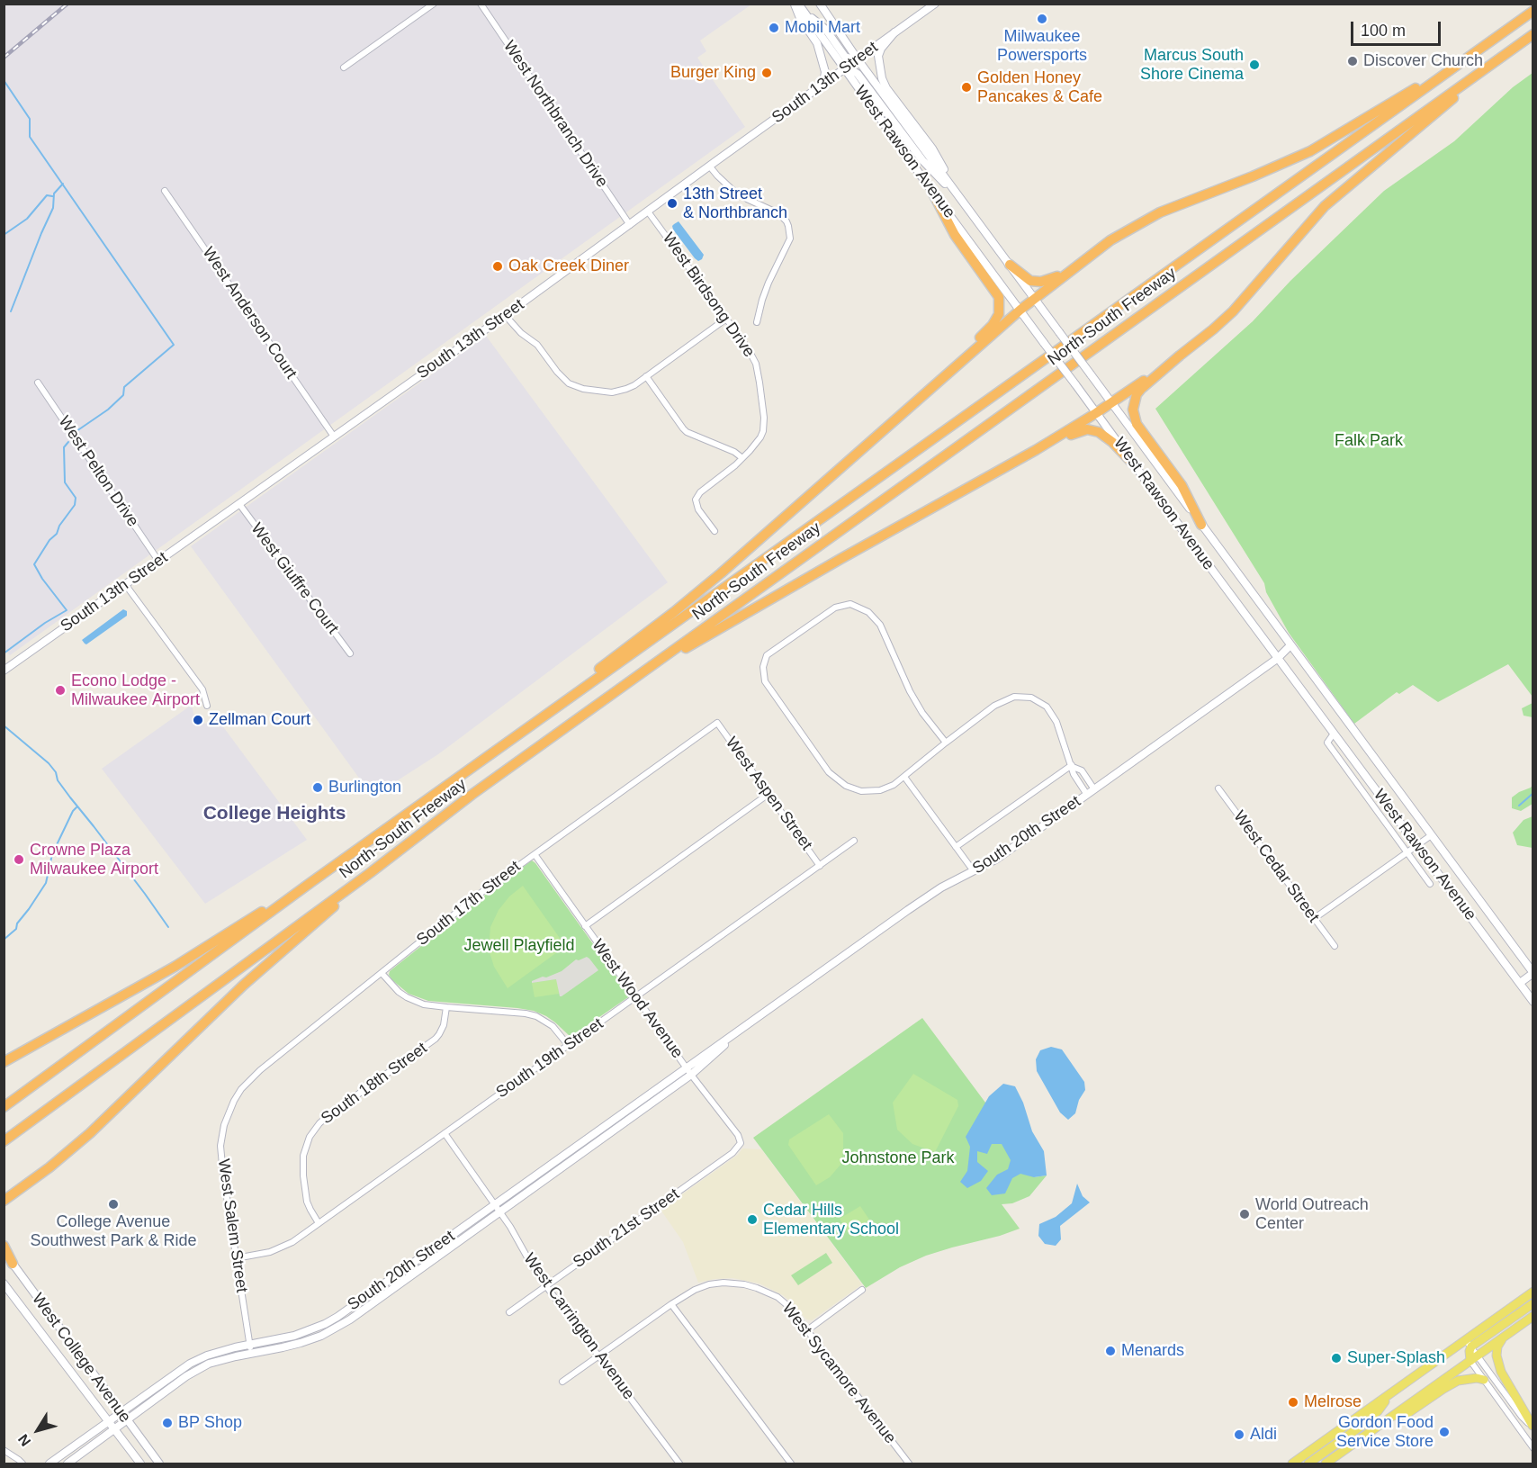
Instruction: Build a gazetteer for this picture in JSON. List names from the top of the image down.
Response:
{
  "streets": {
    "highway": ["North-South Freeway"],
    "main road": ["West Rawson Avenue", "West College Avenue"],
    "street": [
      "South 13th Street",
      "West Northbranch Drive",
      "West Birdsong Drive",
      "West Anderson Court",
      "West Pelton Drive",
      "West Giuffre Court",
      "West Aspen Street",
      "South 20th Street",
      "West Cedar Street",
      "South 17th Street",
      "West Wood Avenue",
      "South 19th Street",
      "South 18th Street",
      "West Salem Street",
      "South 21st Street",
      "West Carrington Avenue",
      "West Sycamore Avenue"
    ]
  },
  "crossings": [
    ["South 13th Street", "West Northbranch Drive"],
    ["South 13th Street", "West Rawson Avenue"],
    ["South 13th Street", "West Birdsong Drive"],
    ["South 13th Street", "West Anderson Court"],
    ["South 13th Street", "West Pelton Drive"],
    ["South 13th Street", "West Giuffre Court"],
    ["West Rawson Avenue", "South 20th Street"],
    ["West Aspen Street", "South 17th Street"],
    ["West Aspen Street", "South 19th Street"],
    ["South 20th Street", "West Wood Avenue"],
    ["South 20th Street", "West Salem Street"],
    ["South 20th Street", "West Carrington Avenue"],
    ["South 20th Street", "West College Avenue"],
    ["South 17th Street", "West Wood Avenue"],
    ["South 17th Street", "West Salem Street"],
    ["West Wood Avenue", "South 19th Street"],
    ["West Wood Avenue", "South 21st Street"],
    ["South 19th Street", "South 18th Street"],
    ["South 19th Street", "West Salem Street"],
    ["South 19th Street", "West Carrington Avenue"],
    ["South 21st Street", "West Carrington Avenue"],
    ["West Carrington Avenue", "West Sycamore Avenue"]
  ],
  "districts": ["College Heights"],
  "parks": ["Falk Park", "Jewell Playfield", "Johnstone Park"],
  "places": [
    "Milwaukee Powersports",
    "Mobil Mart",
    "Discover Church",
    "Marcus South Shore Cinema",
    "Burger King",
    "Golden Honey Pancakes & Cafe",
    "13th Street & Northbranch",
    "Oak Creek Diner",
    "Econo Lodge - Milwaukee Airport",
    "Zellman Court",
    "Burlington",
    "Crowne Plaza Milwaukee Airport",
    "College Avenue Southwest Park & Ride",
    "World Outreach Center",
    "Cedar Hills Elementary School",
    "Menards",
    "Super-Splash",
    "Melrose",
    "BP Shop",
    "Gordon Food Service Store",
    "Aldi"
  ],
  "scale_bar": "100 m",
  "north": "bottom left"
}
